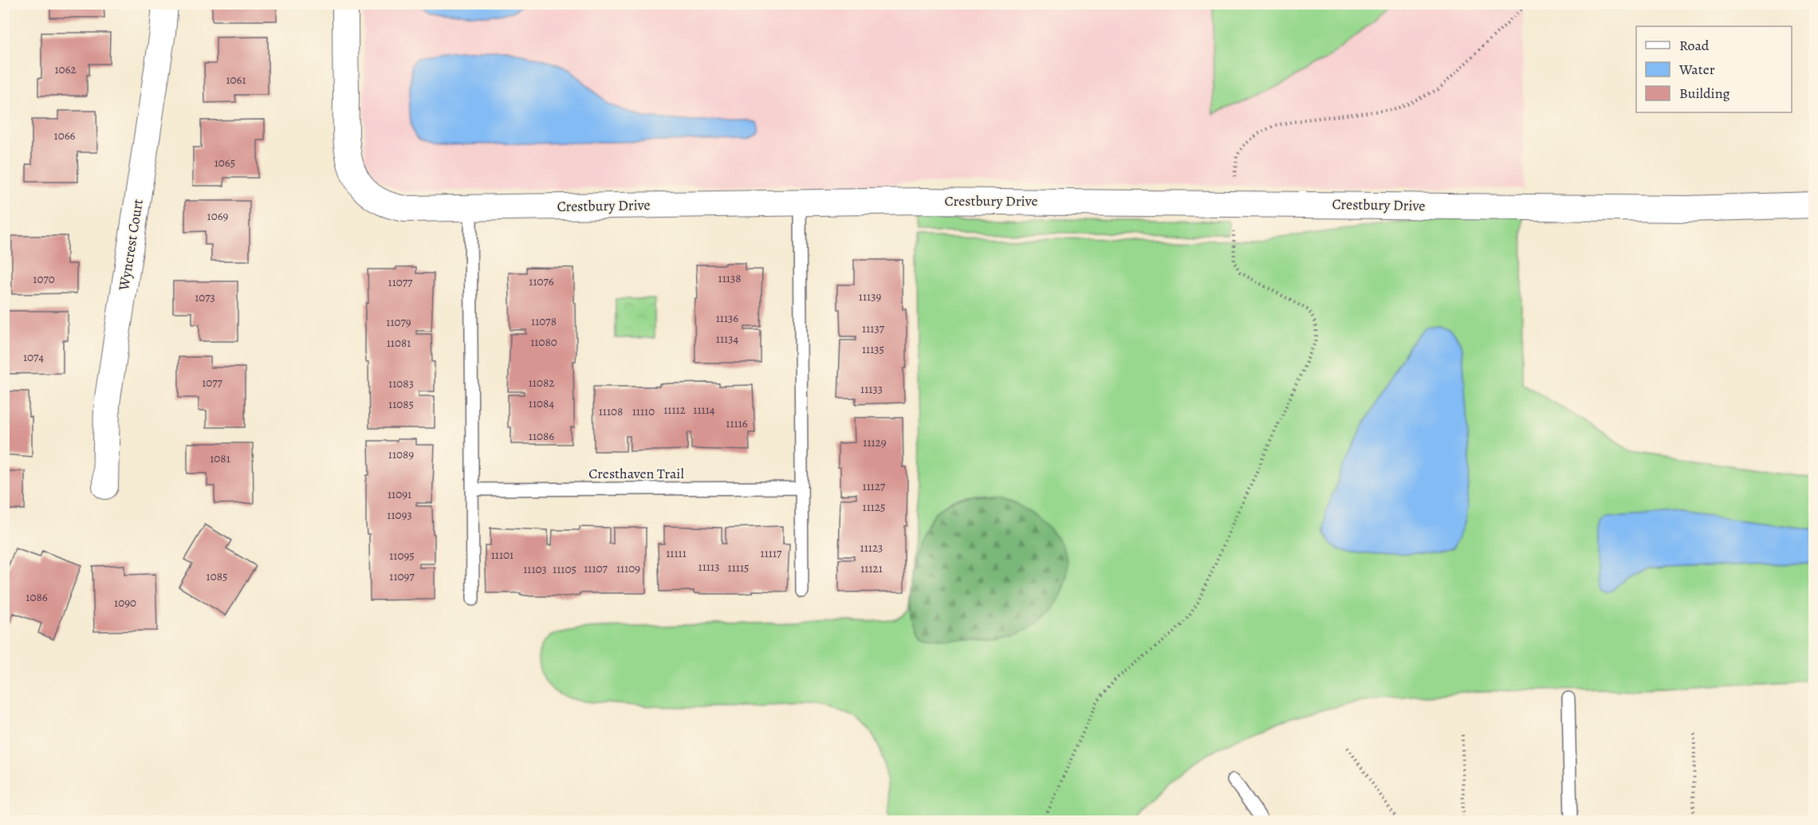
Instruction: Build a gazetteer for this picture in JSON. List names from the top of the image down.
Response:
{
  "streets": {
    "street": ["Crestbury Drive", "Wyncrest Court"],
    "lane": ["Cresthaven Trail"]
  },
  "house_numbers": [
    "1062",
    "1061",
    "1066",
    "1065",
    "1069",
    "11138",
    "1070",
    "11076",
    "11077",
    "11139",
    "1073",
    "11136",
    "11078",
    "11079",
    "11137",
    "11134",
    "11080",
    "11081",
    "11135",
    "1074",
    "1077",
    "11082",
    "11083",
    "11133",
    "11084",
    "11085",
    "11112",
    "11114",
    "11108",
    "11110",
    "11116",
    "11086",
    "11129",
    "11089",
    "1081",
    "11127",
    "11091",
    "11125",
    "11093",
    "11123",
    "11111",
    "11117",
    "11101",
    "11095",
    "11113",
    "11115",
    "11107",
    "11109",
    "11121",
    "11103",
    "11105",
    "1085",
    "11097",
    "1086",
    "1090"
  ],
  "legend": ["Road", "Water", "Building"]
}
